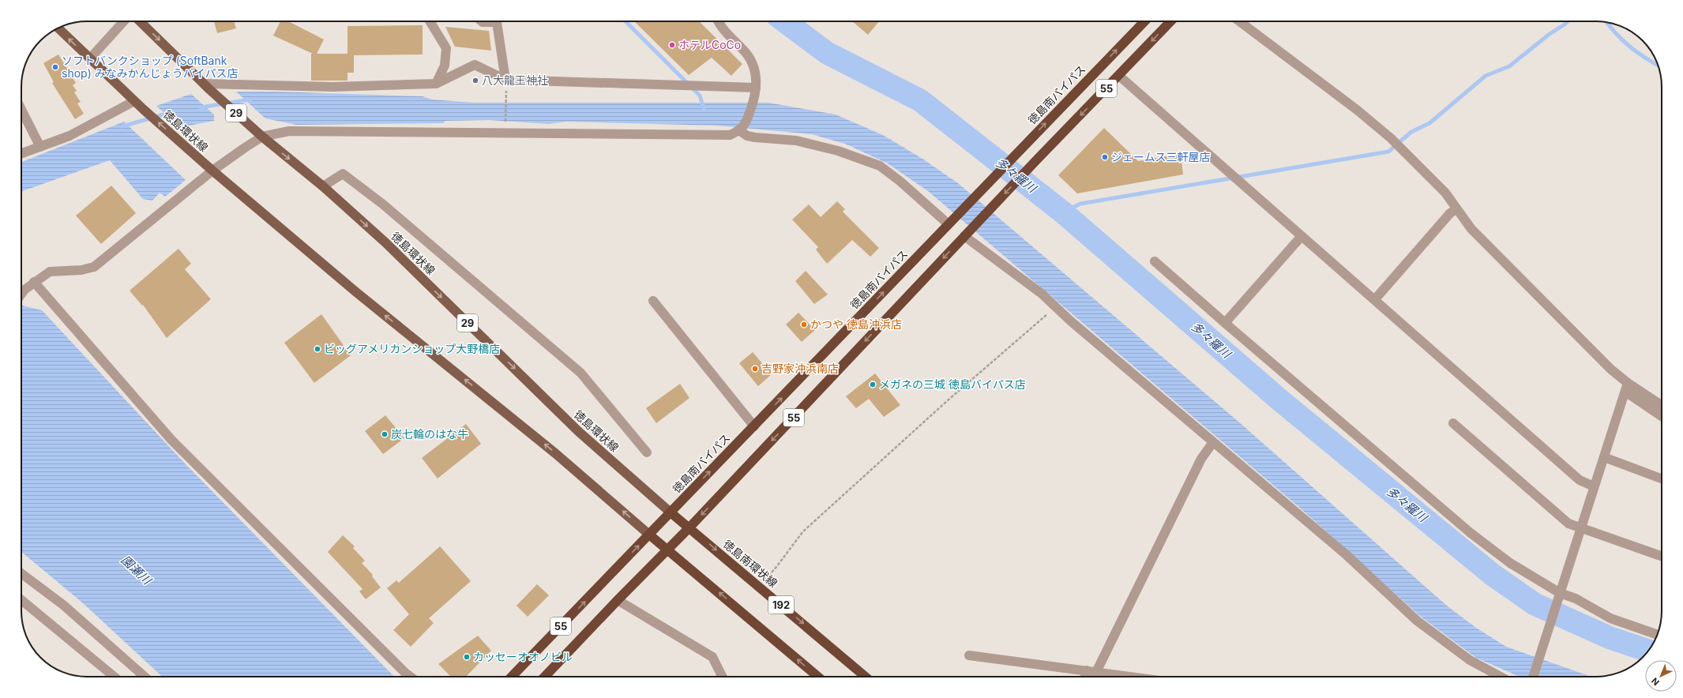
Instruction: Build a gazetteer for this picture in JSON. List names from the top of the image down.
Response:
{
  "streets": {
    "highway": [
      "55",
      "徳島南バイパス",
      "徳島南環状線",
      "192"
    ],
    "main road": ["29", "徳島環状線"]
  },
  "crossings": [
    ["55", "徳島南環状線"],
    ["55", "192"],
    ["徳島南バイパス", "徳島環状線"],
    ["徳島南バイパス", "徳島南環状線"],
    ["徳島南バイパス", "192"],
    ["徳島環状線", "徳島南環状線"],
    ["徳島環状線", "192"]
  ],
  "water": ["多々羅川", "園瀬川"],
  "places": [
    "ホテルCoCo",
    "ソフトバンクショップ (SoftBank shop) みなみかんじょうバイパス店",
    "八大龍王神社",
    "ジェームス三軒屋店",
    "かつや 徳島沖浜店",
    "ビッグアメリカンショップ大野橋店",
    "吉野家沖浜南店",
    "メガネの三城 徳島バイパス店",
    "炭七輪のはな牛",
    "カッセーオオノビル"
  ],
  "north": "bottom left"
}
